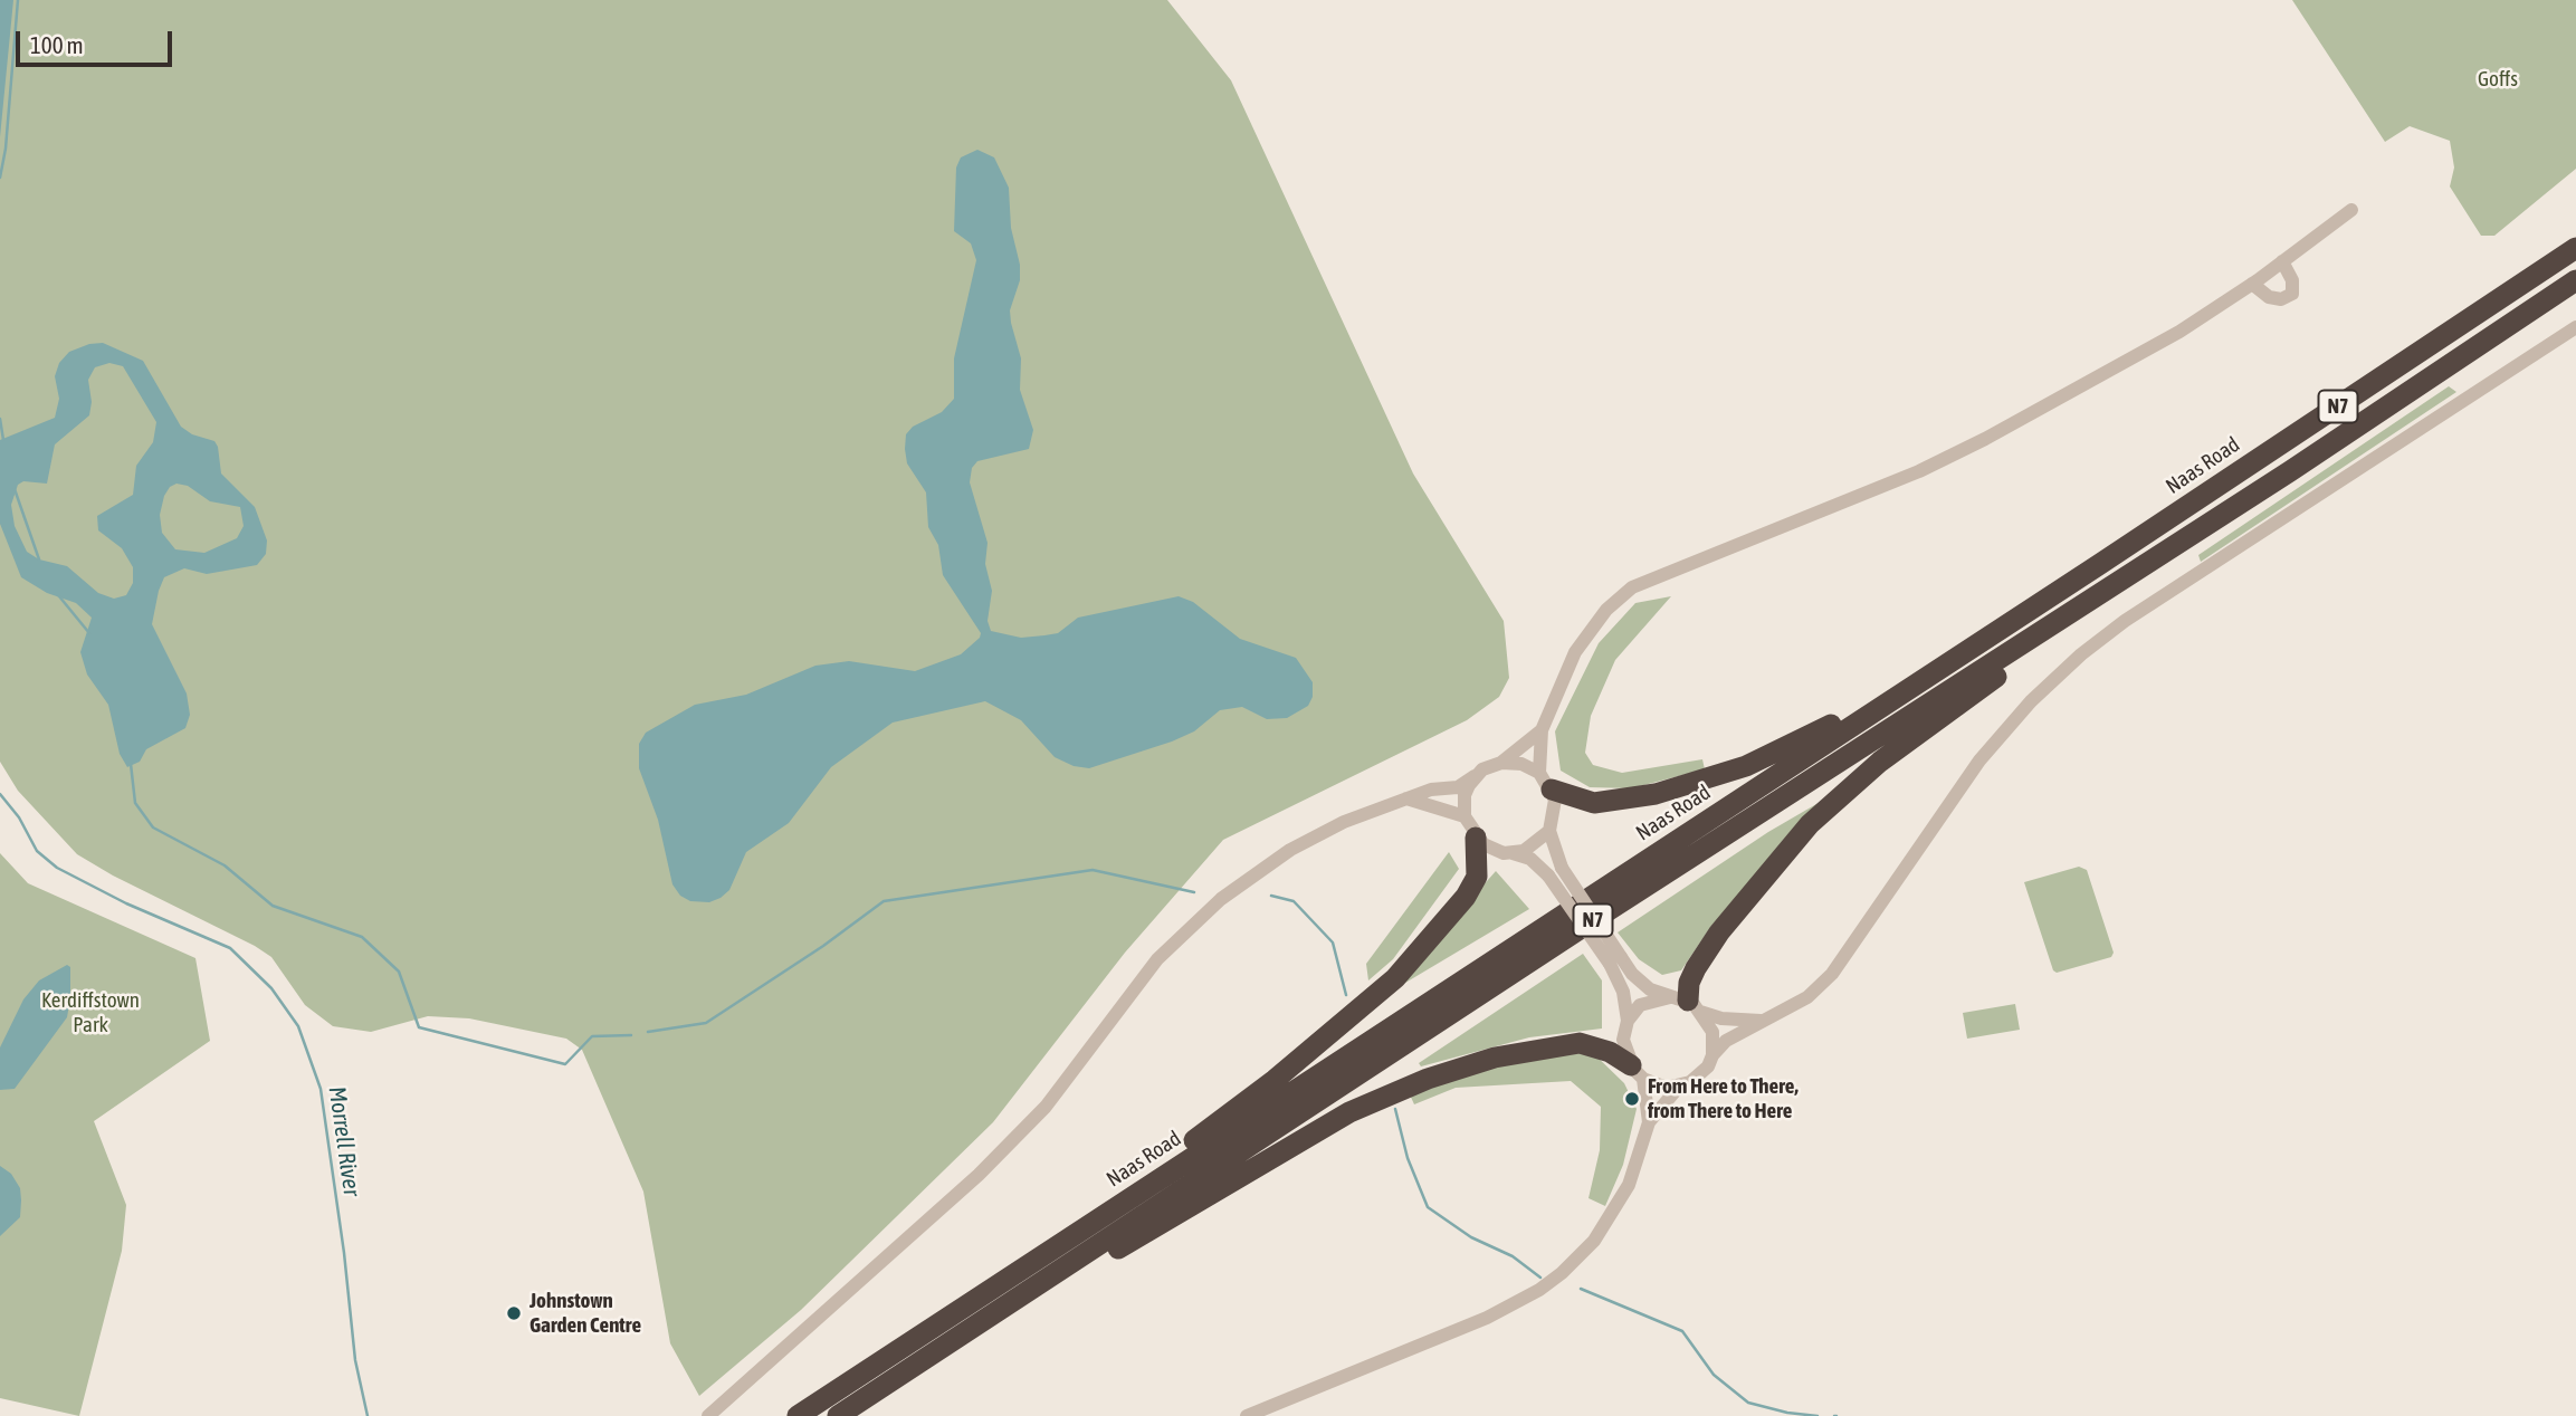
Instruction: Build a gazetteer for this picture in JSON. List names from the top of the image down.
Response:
{
  "streets": {
    "highway": ["N7", "Naas Road"]
  },
  "crossings": [
    ["N7", "Naas Road"]
  ],
  "water": ["Morrell River"],
  "parks": ["Goffs", "Kerdiffstown Park"],
  "places": ["From Here to There, from There to Here", "Johnstown Garden Centre"],
  "scale_bar": "100 m"
}
